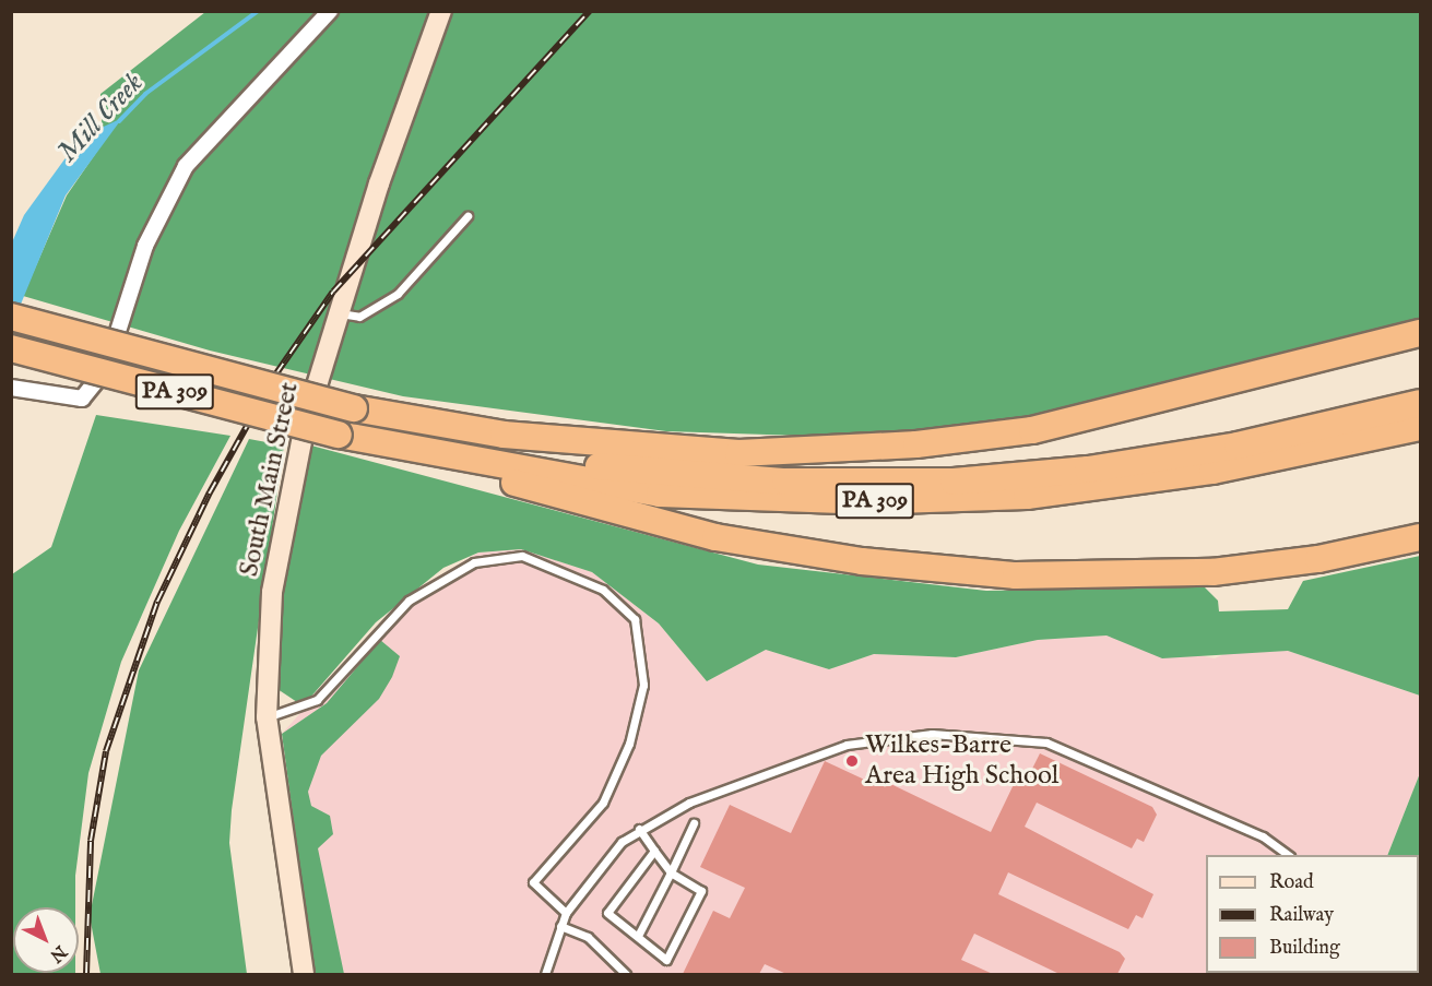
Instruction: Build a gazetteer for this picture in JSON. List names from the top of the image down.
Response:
{
  "streets": {
    "highway": ["PA 309"],
    "main road": ["South Main Street"]
  },
  "water": ["Mill Creek"],
  "places": ["Wilkes-Barre Area High School"],
  "legend": ["Road", "Railway", "Building"],
  "north": "bottom right"
}
